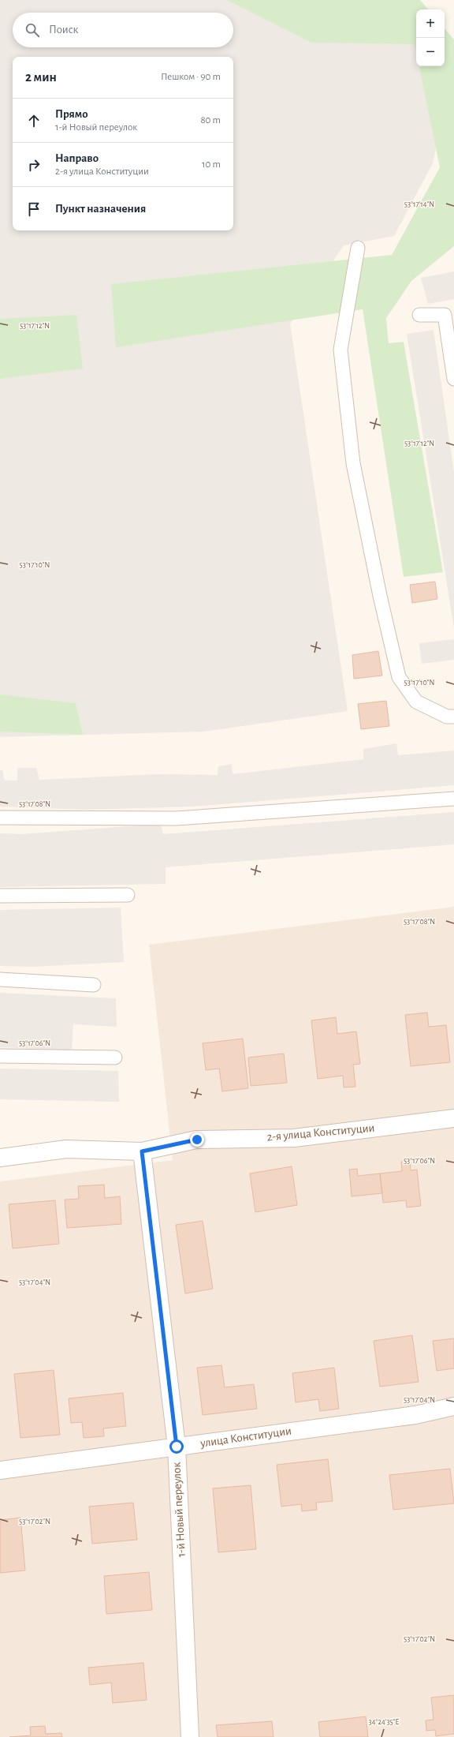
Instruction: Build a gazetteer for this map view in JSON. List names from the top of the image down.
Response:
{
  "streets": {
    "street": ["2-я улица Конституции", "улица Конституции", "1-й Новый переулок"]
  },
  "crossings": [
    ["2-я улица Конституции", "1-й Новый переулок"],
    ["улица Конституции", "1-й Новый переулок"]
  ],
  "page": {
    "map_buttons": ["+", "−"],
    "search": "Поиск",
    "heading": ["2 мин", "Пешком · 90 m"],
    "list": [
      ["Прямо", "1-й Новый переулок", "80 m"],
      ["Направо", "2-я улица Конституции", "10 m"],
      "Пункт назначения"
    ]
  },
  "coordinates": [
    "53°17'14\"N",
    "53°17'12\"N",
    "53°17'10\"N",
    "53°17'08\"N",
    "53°17'06\"N",
    "53°17'04\"N",
    "53°17'02\"N",
    "34°24'35\"E"
  ]
}
